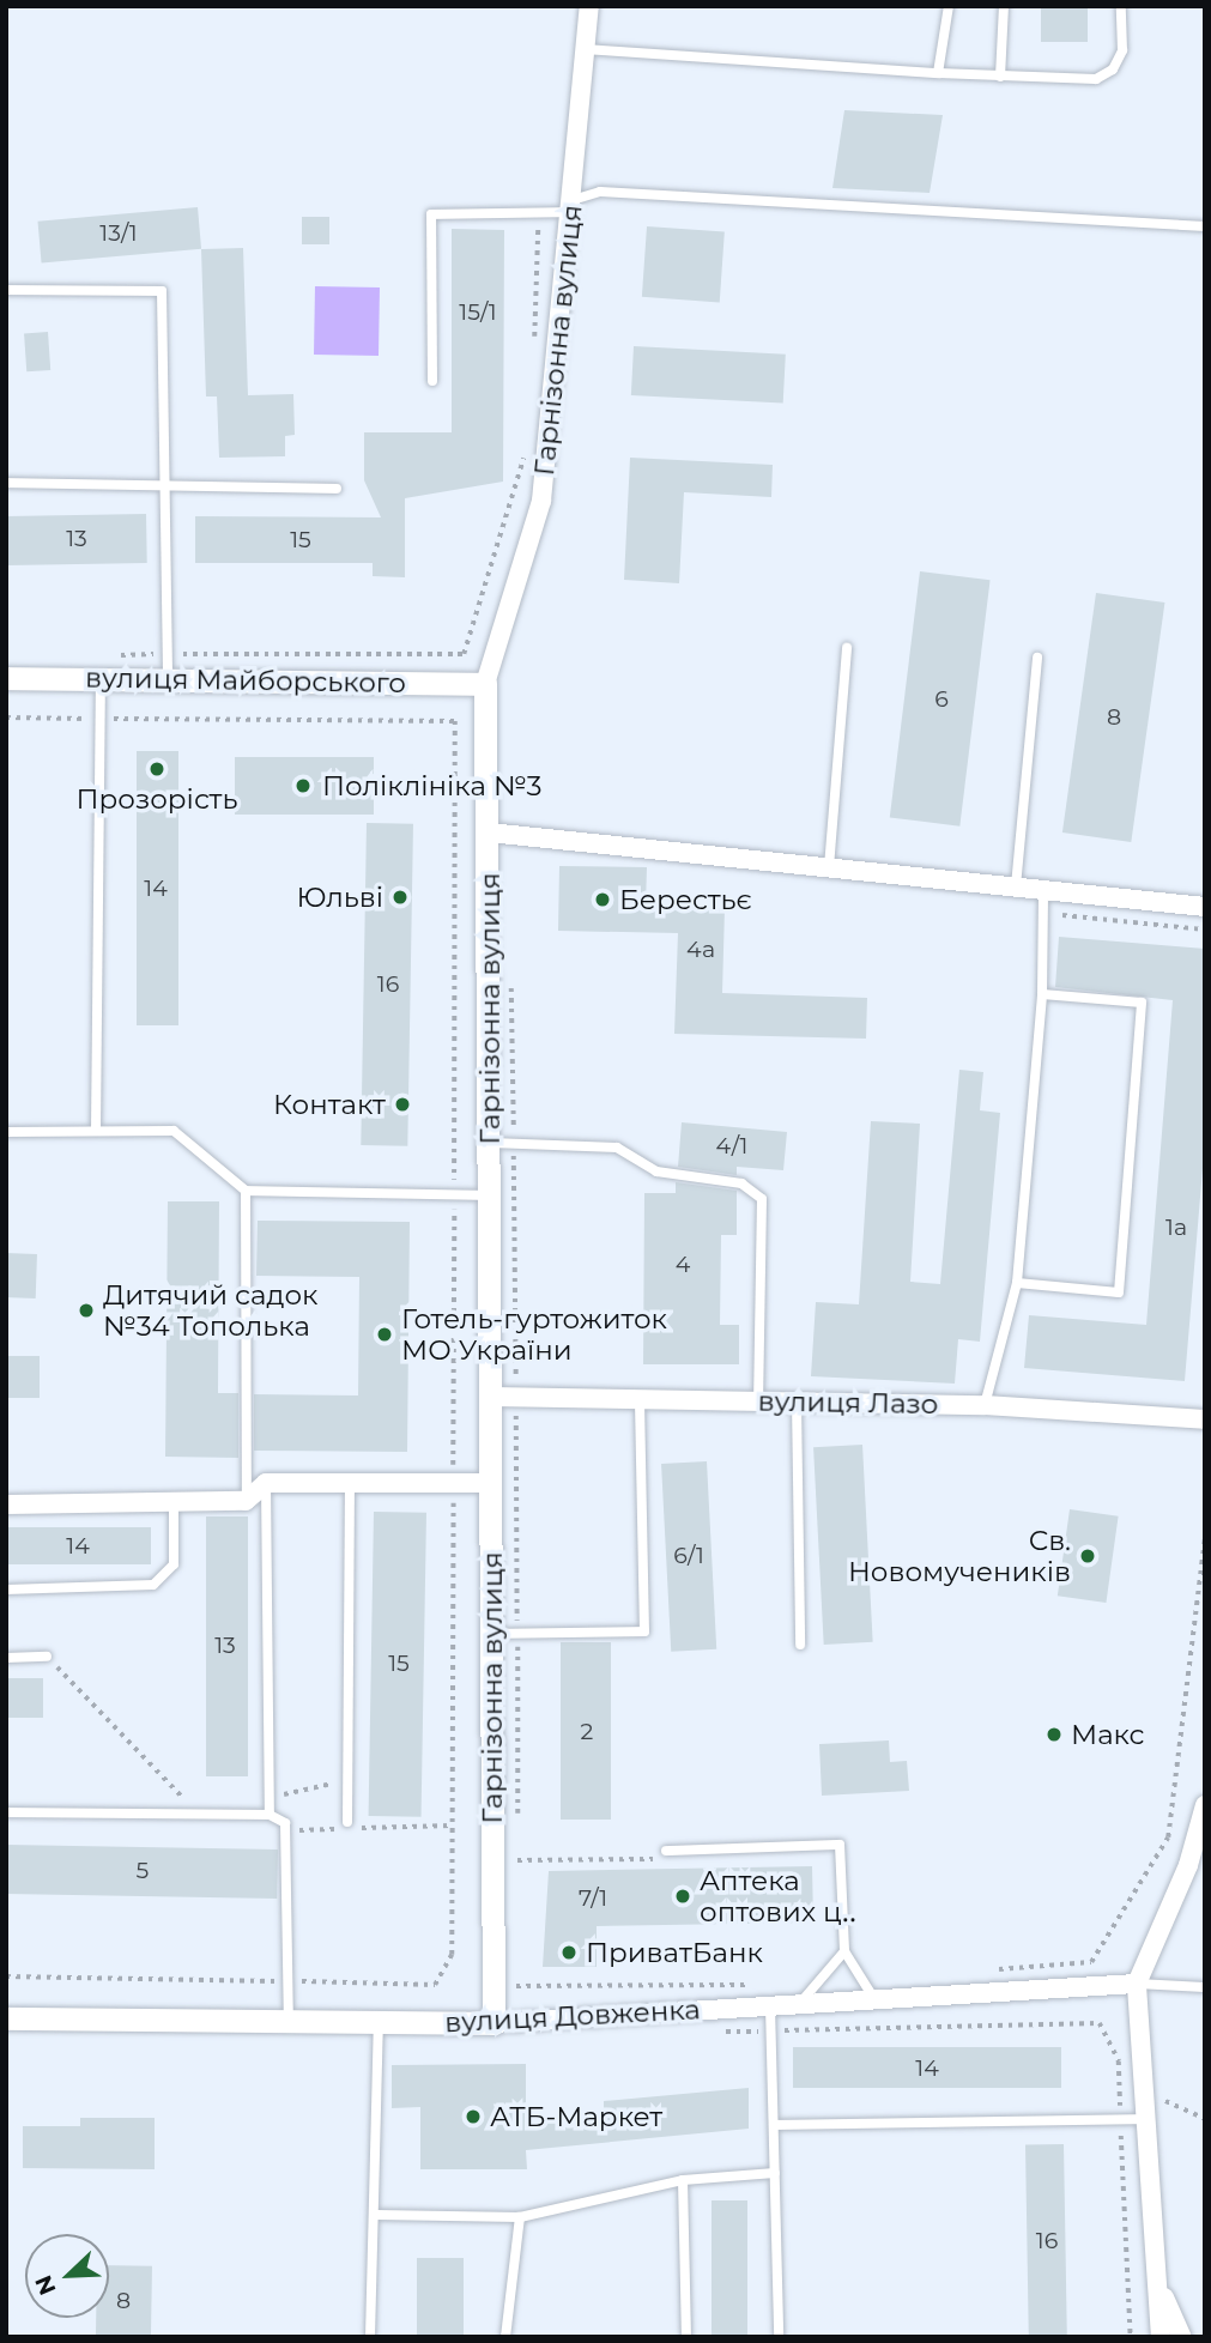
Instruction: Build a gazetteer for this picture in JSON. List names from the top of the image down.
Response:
{
  "streets": {
    "street": [
      "Гарнізонна вулиця",
      "вулиця Майборського",
      "вулиця Лазо",
      "вулиця Довженка"
    ]
  },
  "crossings": [
    ["Гарнізонна вулиця", "вулиця Майборського"],
    ["Гарнізонна вулиця", "вулиця Лазо"],
    ["Гарнізонна вулиця", "вулиця Довженка"]
  ],
  "places": [
    "Прозорість",
    "Поліклініка №3",
    "Юльві",
    "Берестьє",
    "Контакт",
    "Дитячий садок №34 Тополька",
    "Готель-гуртожиток МО України",
    "Св. Новомучеників",
    "Макс",
    "Аптека оптових ц‥",
    "ПриватБанк",
    "АТБ-Маркет"
  ],
  "house_numbers": [
    "13/1",
    "15/1",
    "13",
    "15",
    "6",
    "8",
    "14",
    "4а",
    "16",
    "4/1",
    "1а",
    "4",
    "14",
    "6/1",
    "13",
    "15",
    "2",
    "5",
    "7/1",
    "14",
    "16",
    "8"
  ],
  "north": "bottom left"
}
